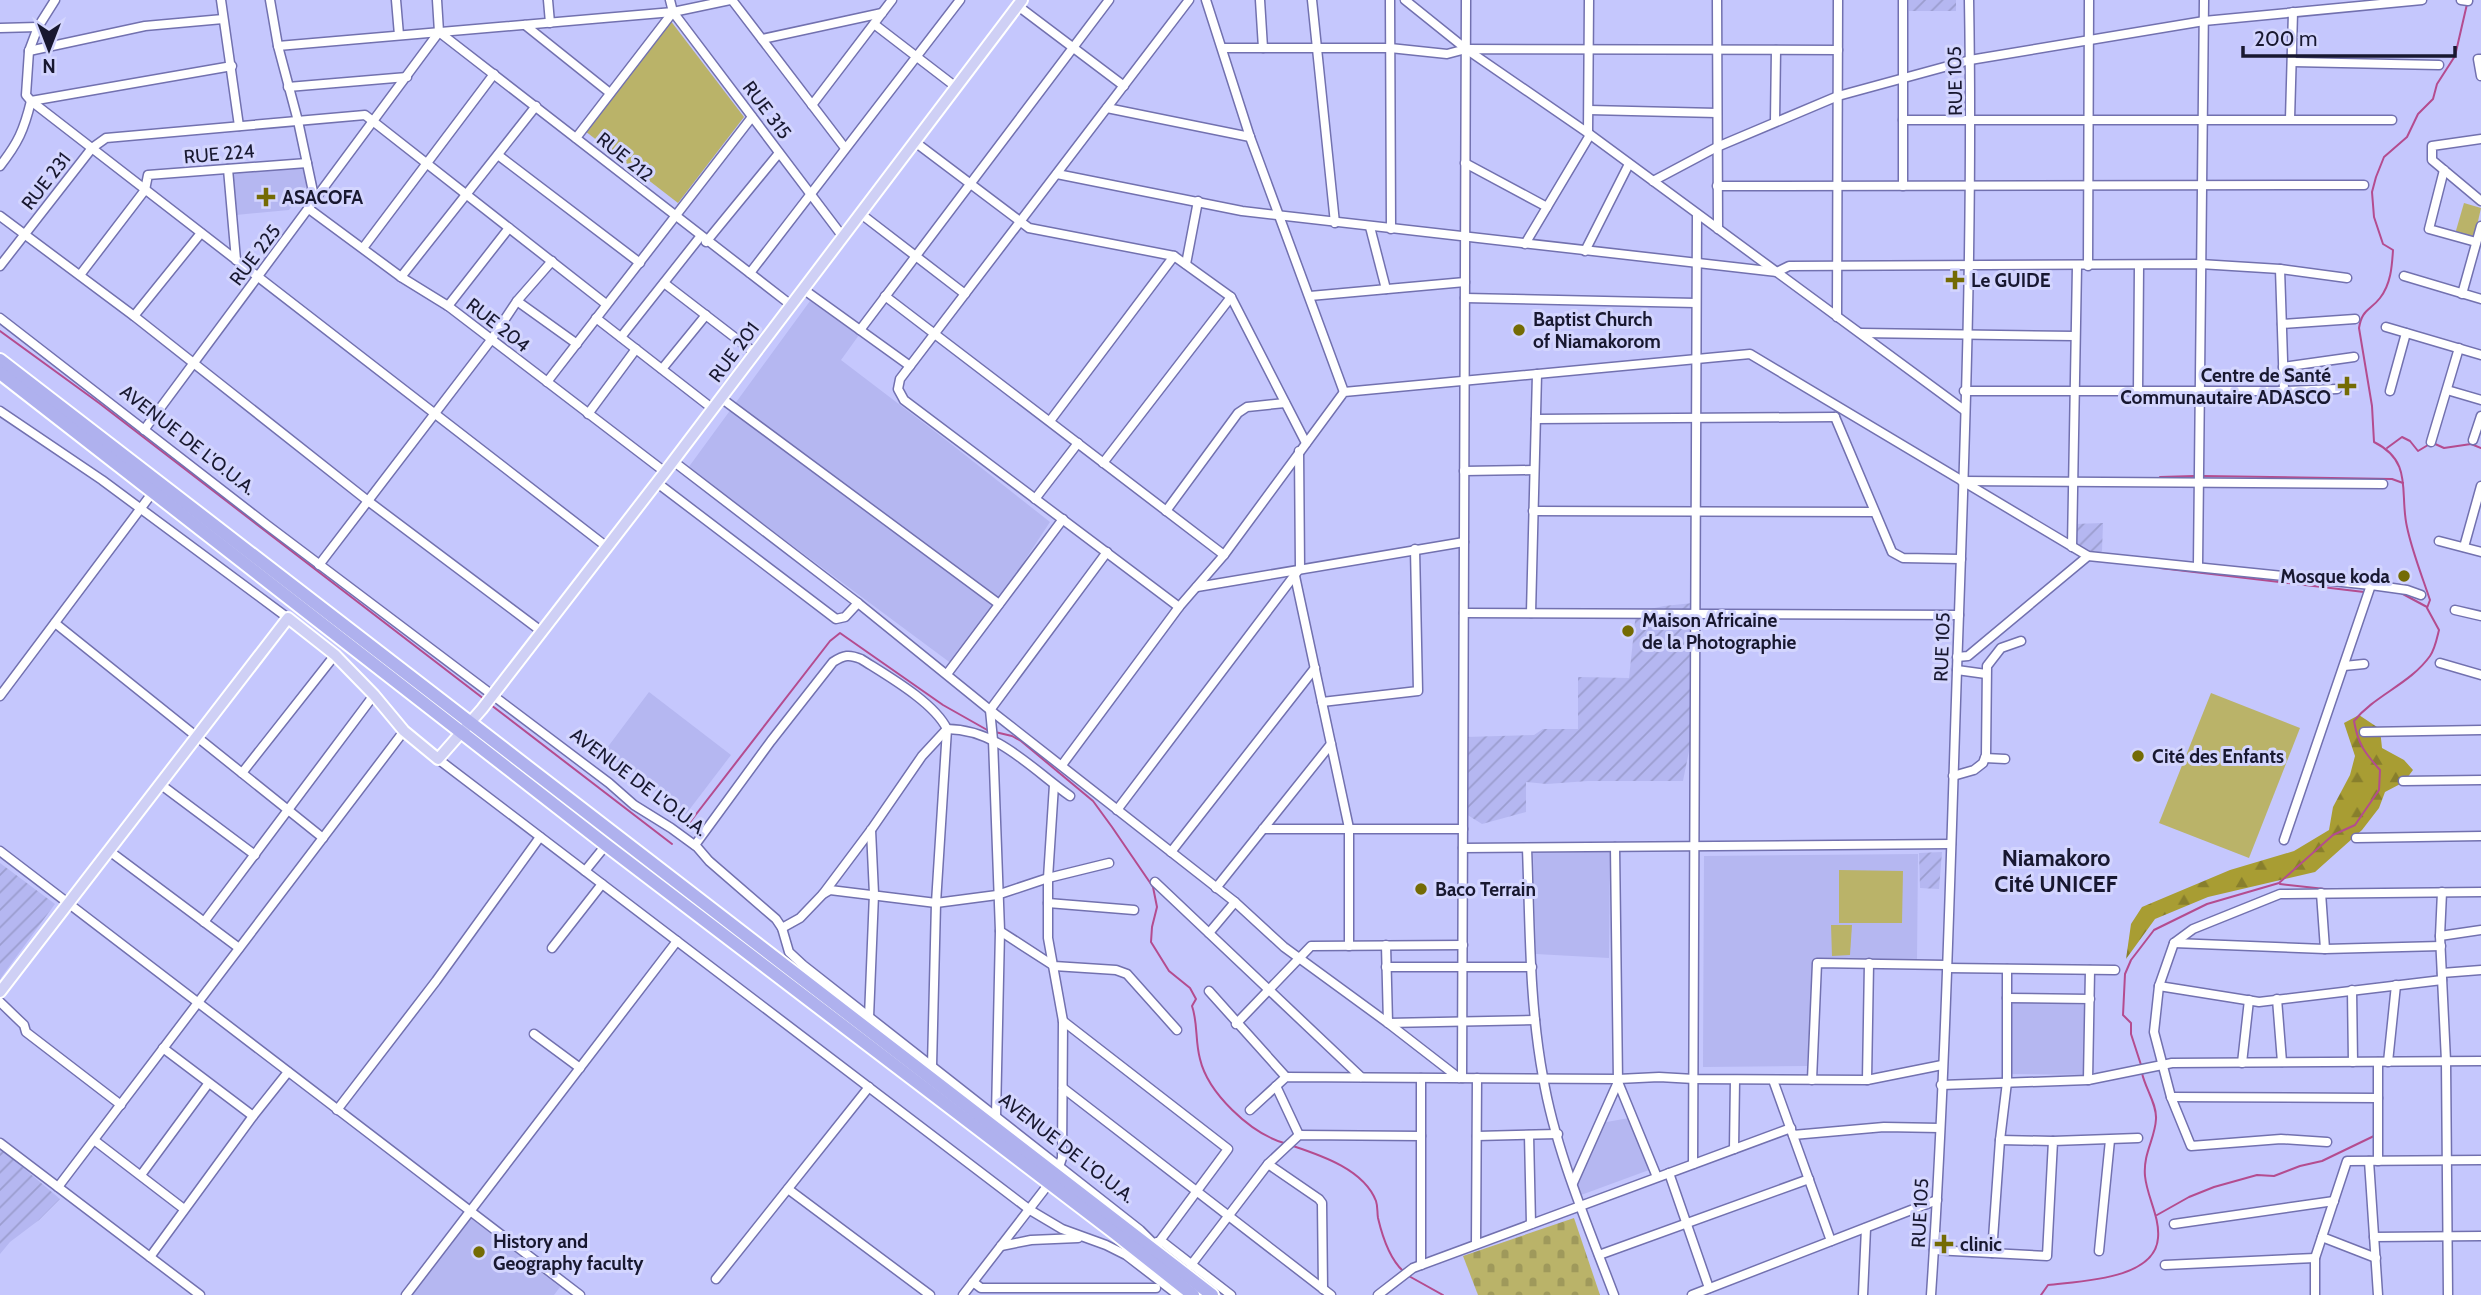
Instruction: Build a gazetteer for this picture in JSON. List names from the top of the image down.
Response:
{
  "streets": {
    "highway": ["AVENUE DE L'O.U.A."],
    "main road": ["RUE 201"],
    "street": [
      "RUE 105",
      "RUE 315",
      "RUE 224",
      "RUE 212",
      "RUE 231",
      "RUE 225",
      "RUE 204"
    ]
  },
  "crossings": [
    ["RUE 315", "RUE 201"],
    ["RUE 212", "RUE 225"],
    ["RUE 212", "RUE 201"],
    ["RUE 225", "RUE 204"],
    ["RUE 225", "AVENUE DE L'O.U.A."],
    ["RUE 204", "RUE 201"],
    ["RUE 201", "AVENUE DE L'O.U.A."]
  ],
  "districts": ["Niamakoro Cité UNICEF"],
  "places": {
    "health": [
      "ASACOFA",
      "Le GUIDE",
      "Centre de Santé Communautaire ADASCO",
      "clinic"
    ],
    "other": [
      "Baptist Church of Niamakorom",
      "Mosque koda",
      "Maison Africaine de la Photographie",
      "Cité des Enfants",
      "Baco Terrain",
      "History and Geography faculty"
    ]
  },
  "scale_bar": "200 m",
  "north": "bottom"
}
